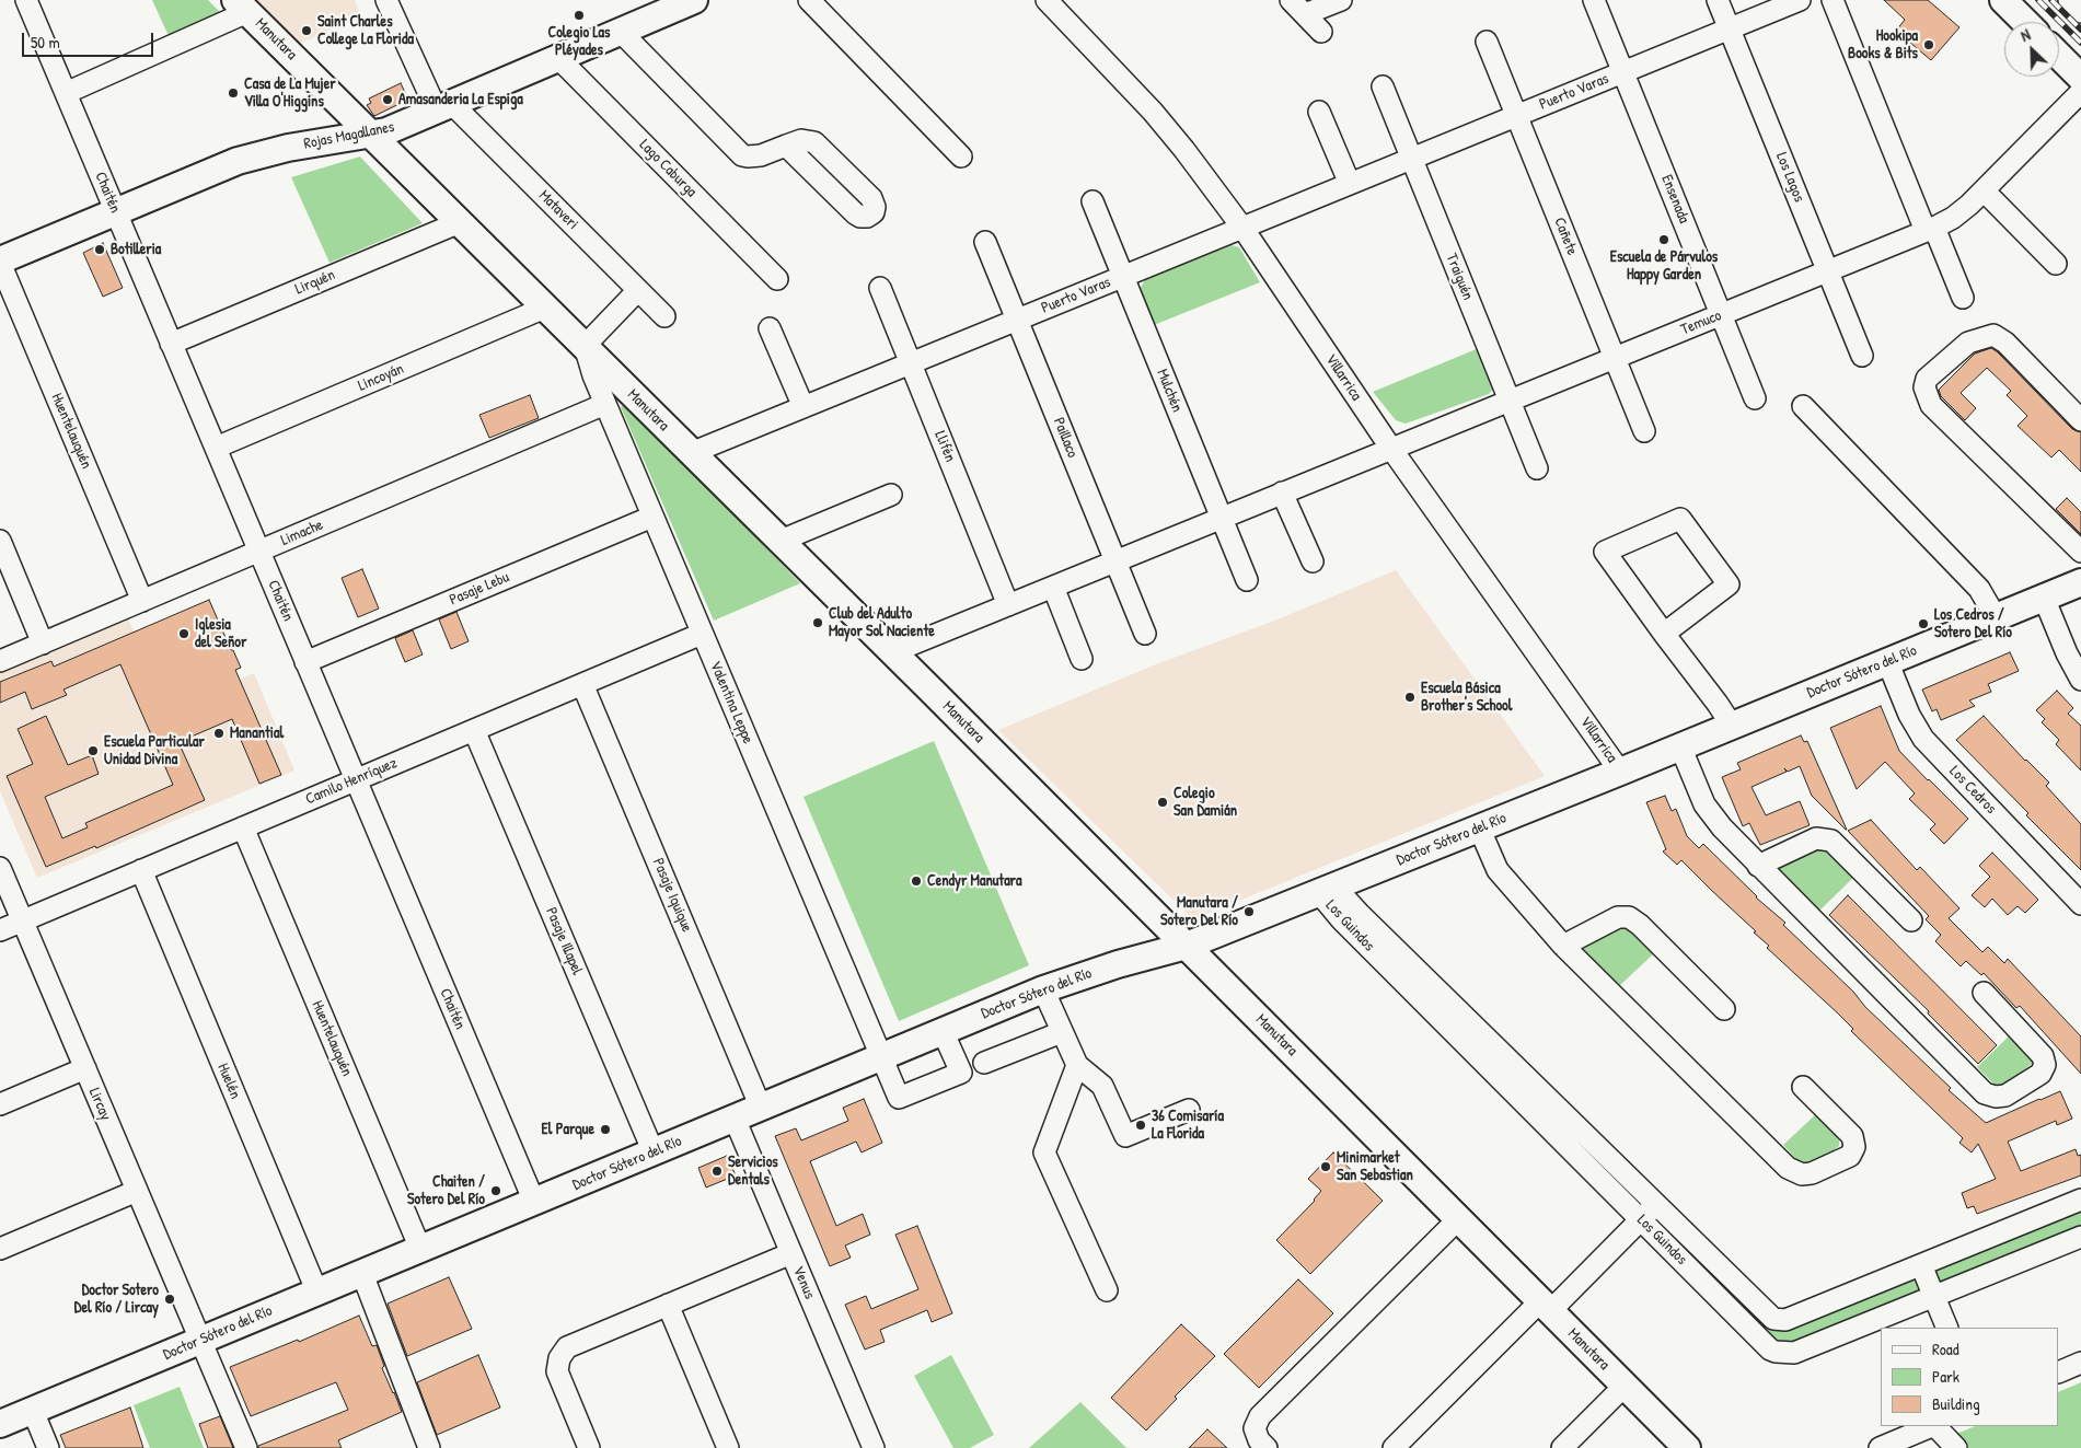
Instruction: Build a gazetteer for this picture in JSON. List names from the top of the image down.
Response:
{
  "streets": {
    "main road": ["Manutara", "Rojas Magallanes", "Doctor Sótero del Río"],
    "street": [
      "Puerto Varas",
      "Lago Caburga",
      "Los Lagos",
      "Chaitén",
      "Ensenada",
      "Mataveri",
      "Cañete",
      "Traiguén",
      "Lirquén",
      "Temuco",
      "Lincoyán",
      "Villarrica",
      "Mulchén",
      "Huentelauquén",
      "Paillaco",
      "Llifén",
      "Limache",
      "Pasaje Lebu",
      "Valentina Leppe",
      "Camilo Henríquez",
      "Los Cedros",
      "Pasaje Iquique",
      "Los Guindos",
      "Pasaje Illapel",
      "Huelén",
      "Lircay",
      "Venus"
    ]
  },
  "crossings": [
    ["Manutara", "Puerto Varas"],
    ["Manutara", "Rojas Magallanes"],
    ["Manutara", "Lirquén"],
    ["Manutara", "Temuco"],
    ["Manutara", "Lincoyán"],
    ["Manutara", "Doctor Sótero del Río"],
    ["Manutara", "Valentina Leppe"],
    ["Puerto Varas", "Los Lagos"],
    ["Puerto Varas", "Ensenada"],
    ["Puerto Varas", "Cañete"],
    ["Puerto Varas", "Traiguén"],
    ["Puerto Varas", "Villarrica"],
    ["Puerto Varas", "Mulchén"],
    ["Puerto Varas", "Paillaco"],
    ["Puerto Varas", "Llifén"],
    ["Rojas Magallanes", "Lago Caburga"],
    ["Rojas Magallanes", "Chaitén"],
    ["Rojas Magallanes", "Mataveri"],
    ["Rojas Magallanes", "Huentelauquén"],
    ["Los Lagos", "Temuco"],
    ["Chaitén", "Lirquén"],
    ["Chaitén", "Lincoyán"],
    ["Chaitén", "Limache"],
    ["Chaitén", "Pasaje Lebu"],
    ["Chaitén", "Doctor Sótero del Río"],
    ["Chaitén", "Camilo Henríquez"],
    ["Ensenada", "Temuco"],
    ["Cañete", "Temuco"],
    ["Traiguén", "Temuco"],
    ["Temuco", "Villarrica"],
    ["Temuco", "Mulchén"],
    ["Temuco", "Paillaco"],
    ["Temuco", "Llifén"],
    ["Villarrica", "Doctor Sótero del Río"],
    ["Huentelauquén", "Limache"],
    ["Huentelauquén", "Doctor Sótero del Río"],
    ["Huentelauquén", "Camilo Henríquez"],
    ["Limache", "Valentina Leppe"],
    ["Pasaje Lebu", "Valentina Leppe"],
    ["Doctor Sótero del Río", "Valentina Leppe"],
    ["Doctor Sótero del Río", "Los Cedros"],
    ["Doctor Sótero del Río", "Pasaje Iquique"],
    ["Doctor Sótero del Río", "Los Guindos"],
    ["Doctor Sótero del Río", "Pasaje Illapel"],
    ["Doctor Sótero del Río", "Huelén"],
    ["Doctor Sótero del Río", "Lircay"],
    ["Doctor Sótero del Río", "Venus"],
    ["Valentina Leppe", "Camilo Henríquez"],
    ["Camilo Henríquez", "Pasaje Iquique"],
    ["Camilo Henríquez", "Pasaje Illapel"],
    ["Camilo Henríquez", "Huelén"],
    ["Camilo Henríquez", "Lircay"]
  ],
  "places": [
    "Colegio Las Pléyades",
    "Saint Charles College La Florida",
    "Hookipa Books & Bits",
    "Casa de La Mujer Villa O'Higgins",
    "Amasanderia La Espiga",
    "Escuela de Párvulos Happy Garden",
    "Botilleria",
    "Club del Adulto Mayor Sol Naciente",
    "Los Cedros / Sotero Del Río",
    "Iglesia del Señor",
    "Escuela Básica Brother's School",
    "Manantial",
    "Escuela Particular Unidad Divina",
    "Colegio San Damián",
    "Cendyr Manutara",
    "Manutara / Sotero Del Río",
    "36 Comisaría La Florida",
    "El Parque",
    "Minimarket San Sebastian",
    "Servicios Dentals",
    "Chaiten / Sotero Del Río",
    "Doctor Sotero Del Río / Lircay"
  ],
  "legend": ["Road", "Park", "Building"],
  "scale_bar": "50 m",
  "north": "top left"
}
